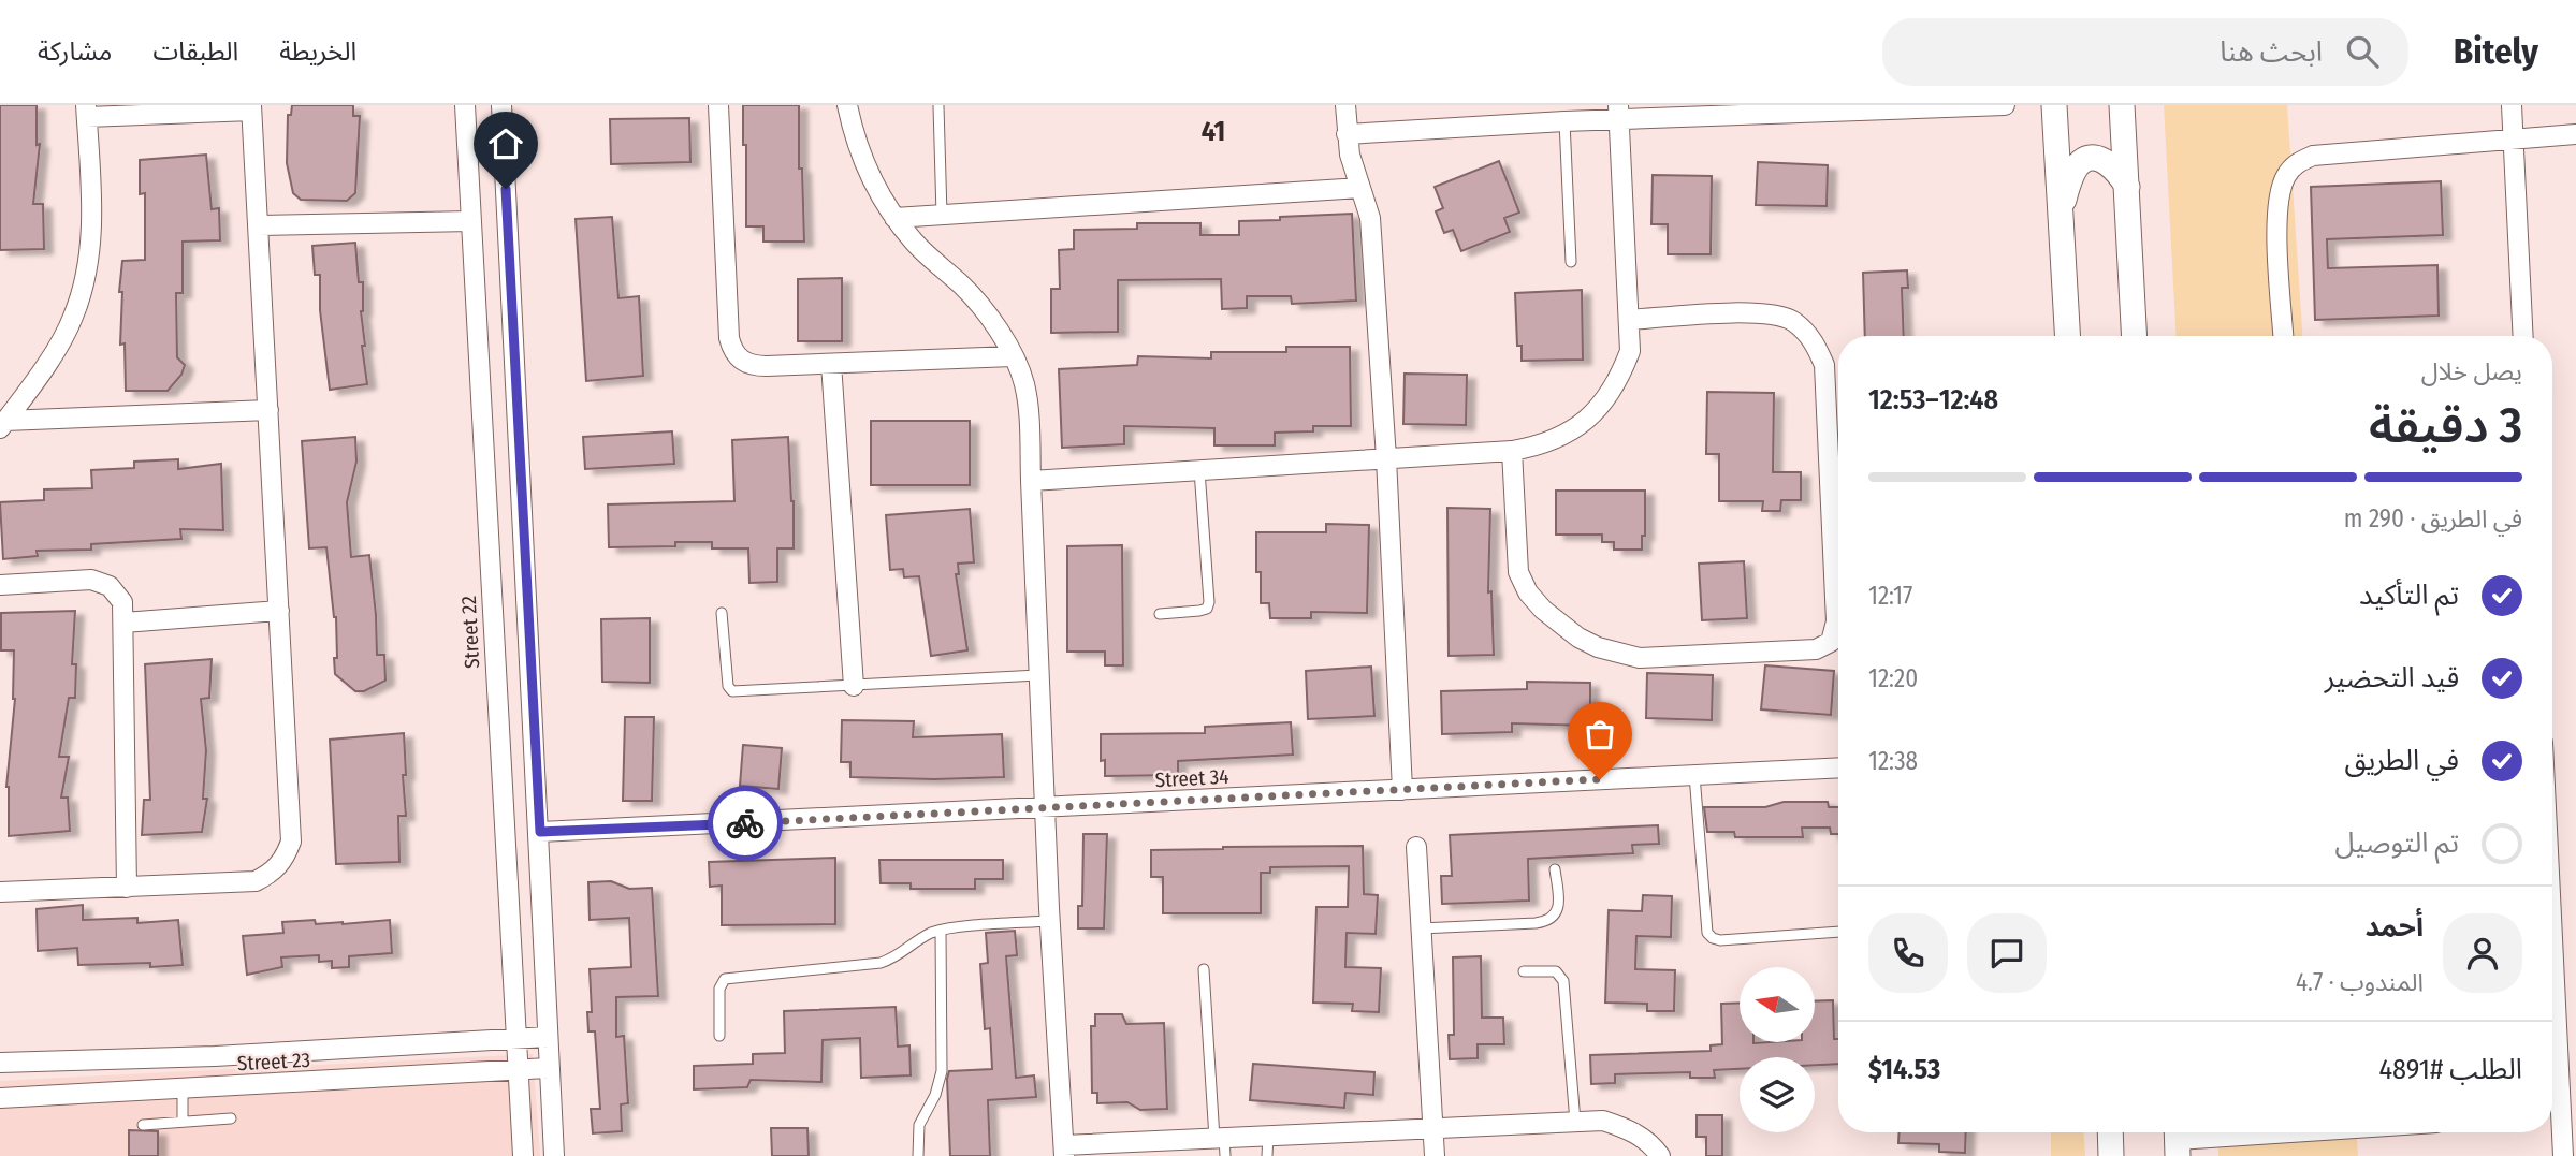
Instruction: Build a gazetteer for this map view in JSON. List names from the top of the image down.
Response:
{
  "streets": {
    "street": ["Street 22", "Street 34", "Street 23"]
  },
  "crossings": [
    ["Street 22", "Street 23"]
  ],
  "districts": ["41"],
  "north": "left",
  "page": {
    "header": "Bitely",
    "search": "ابحث هنا",
    "nav": ["الخريطة", "الطبقات", "مشاركة"],
    "heading": ["3 دقيقة", "يصل خلال", "12:48–12:53"],
    "panel": [
      "أحمد",
      "المندوب · 4.7",
      "الطلب #4891",
      "$14.53"
    ],
    "bar": "في الطريق · 290 m",
    "list": [
      ["تم التأكيد", "12:17"],
      ["قيد التحضير", "12:20"],
      ["في الطريق", "12:38"],
      "تم التوصيل"
    ]
  }
}
